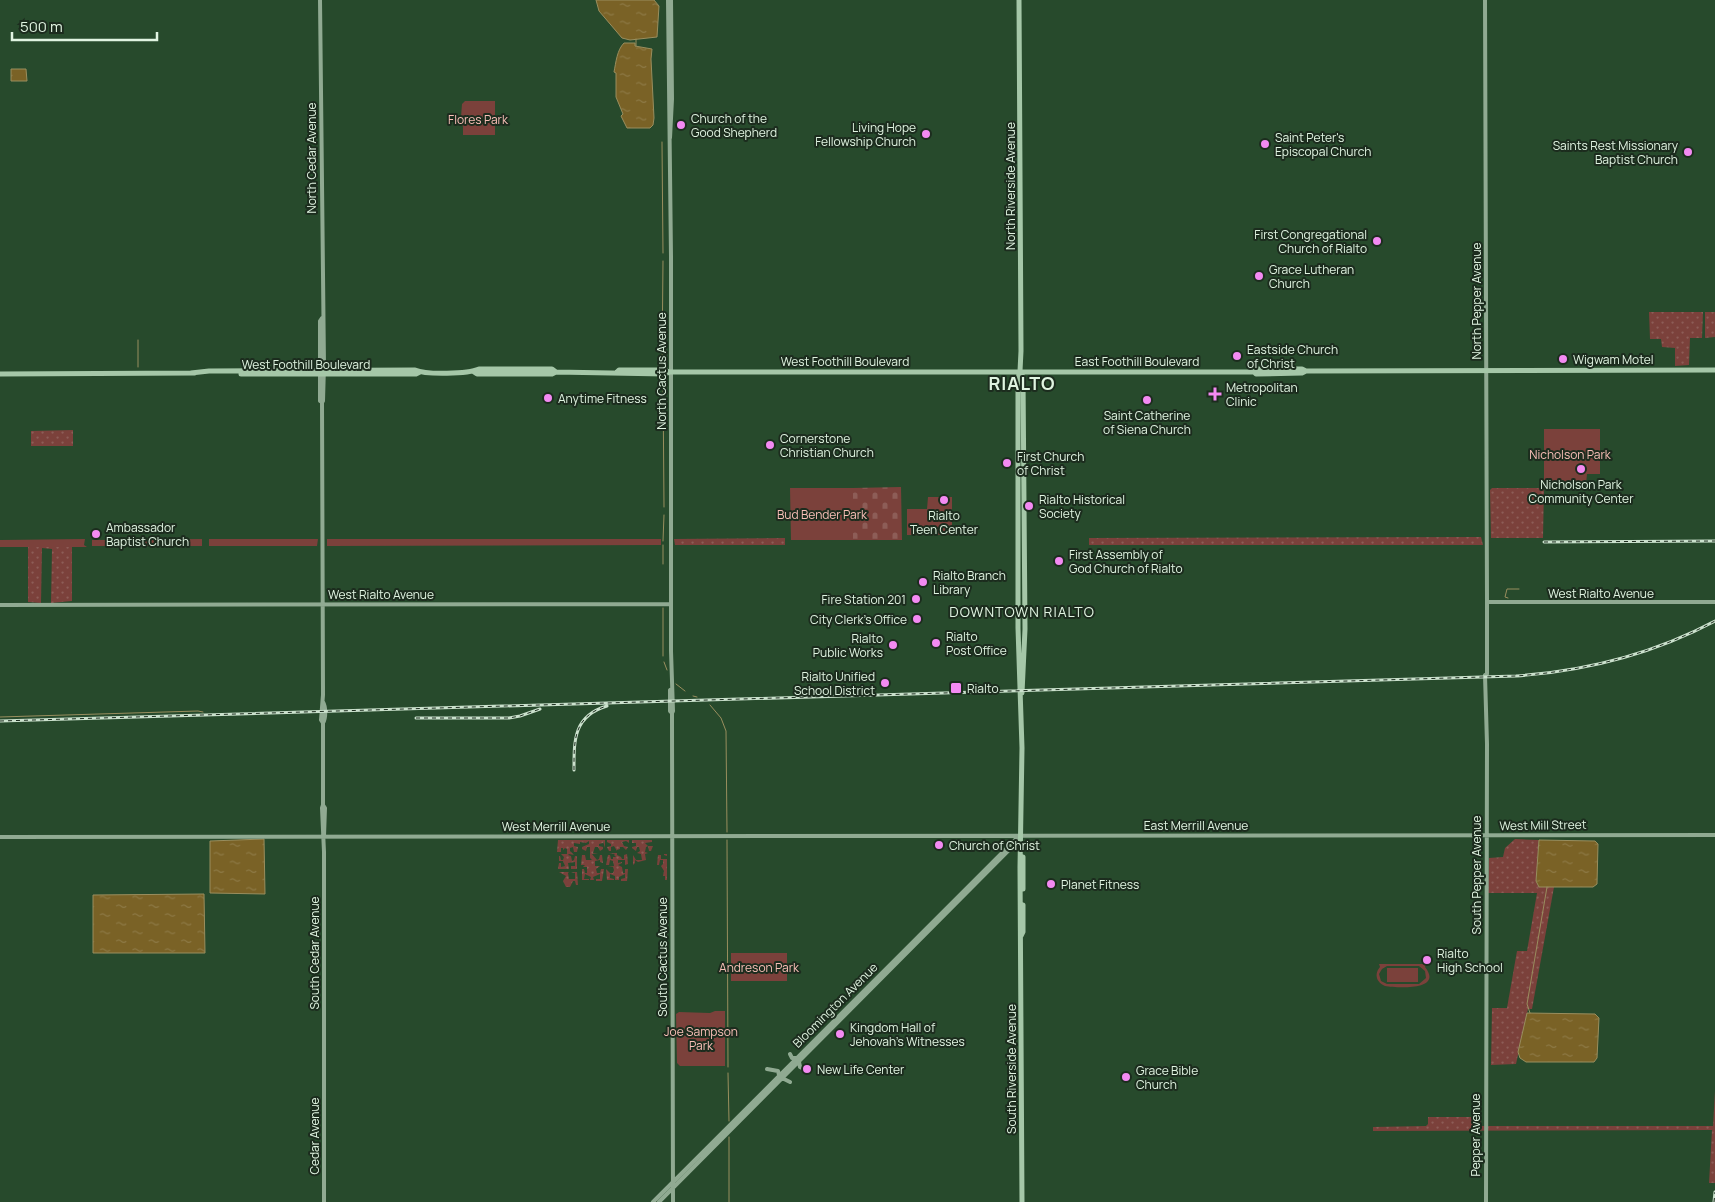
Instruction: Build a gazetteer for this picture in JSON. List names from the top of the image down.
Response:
{
  "streets": {
    "main road": [
      "North Cedar Avenue",
      "North Riverside Avenue",
      "North Pepper Avenue",
      "West Foothill Boulevard",
      "East Foothill Boulevard",
      "North Cactus Avenue",
      "West Rialto Avenue",
      "East Merrill Avenue",
      "West Mill Street",
      "West Merrill Avenue",
      "South Pepper Avenue",
      "South Cedar Avenue",
      "South Cactus Avenue",
      "Bloomington Avenue",
      "South Riverside Avenue",
      "Pepper Avenue",
      "Cedar Avenue"
    ]
  },
  "crossings": [
    ["North Cedar Avenue", "West Foothill Boulevard"],
    ["North Cedar Avenue", "West Rialto Avenue"],
    ["North Cedar Avenue", "South Cedar Avenue"],
    ["North Riverside Avenue", "West Foothill Boulevard"],
    ["North Riverside Avenue", "East Foothill Boulevard"],
    ["North Riverside Avenue", "South Riverside Avenue"],
    ["North Pepper Avenue", "East Foothill Boulevard"],
    ["North Pepper Avenue", "West Rialto Avenue"],
    ["North Pepper Avenue", "South Pepper Avenue"],
    ["West Foothill Boulevard", "East Foothill Boulevard"],
    ["West Foothill Boulevard", "North Cactus Avenue"],
    ["North Cactus Avenue", "West Rialto Avenue"],
    ["North Cactus Avenue", "South Cactus Avenue"],
    ["West Rialto Avenue", "South Pepper Avenue"],
    ["West Rialto Avenue", "South Cedar Avenue"],
    ["West Rialto Avenue", "South Cactus Avenue"],
    ["East Merrill Avenue", "West Mill Street"],
    ["East Merrill Avenue", "West Merrill Avenue"],
    ["East Merrill Avenue", "Bloomington Avenue"],
    ["East Merrill Avenue", "South Riverside Avenue"],
    ["West Mill Street", "South Pepper Avenue"],
    ["West Merrill Avenue", "South Cedar Avenue"],
    ["West Merrill Avenue", "South Cactus Avenue"],
    ["West Merrill Avenue", "Bloomington Avenue"],
    ["West Merrill Avenue", "South Riverside Avenue"],
    ["South Pepper Avenue", "Pepper Avenue"],
    ["South Cedar Avenue", "Cedar Avenue"],
    ["South Cactus Avenue", "Bloomington Avenue"],
    ["Bloomington Avenue", "South Riverside Avenue"]
  ],
  "districts": ["RIALTO", "DOWNTOWN RIALTO"],
  "parks": [
    "Flores Park",
    "Nicholson Park",
    "Bud Bender Park",
    "Andreson Park",
    "Joe Sampson Park"
  ],
  "places": {
    "other": [
      "Church of the Good Shepherd",
      "Living Hope Fellowship Church",
      "Saint Peter's Episcopal Church",
      "Saints Rest Missionary Baptist Church",
      "First Congregational Church of Rialto",
      "Grace Lutheran Church",
      "Eastside Church of Christ",
      "Wigwam Motel",
      "Anytime Fitness",
      "Saint Catherine of Siena Church",
      "Cornerstone Christian Church",
      "First Church of Christ",
      "Nicholson Park Community Center",
      "Rialto Teen Center",
      "Rialto Historical Society",
      "Ambassador Baptist Church",
      "First Assembly of God Church of Rialto",
      "Rialto Branch Library",
      "Fire Station 201",
      "City Clerk's Office",
      "Rialto Post Office",
      "Rialto Public Works",
      "Rialto Unified School District",
      "Church of Christ",
      "Planet Fitness",
      "Rialto High School",
      "Kingdom Hall of Jehovah's Witnesses",
      "New Life Center",
      "Grace Bible Church"
    ],
    "health": ["Metropolitan Clinic"],
    "transit": ["Rialto"]
  },
  "scale_bar": "500 m"
}
